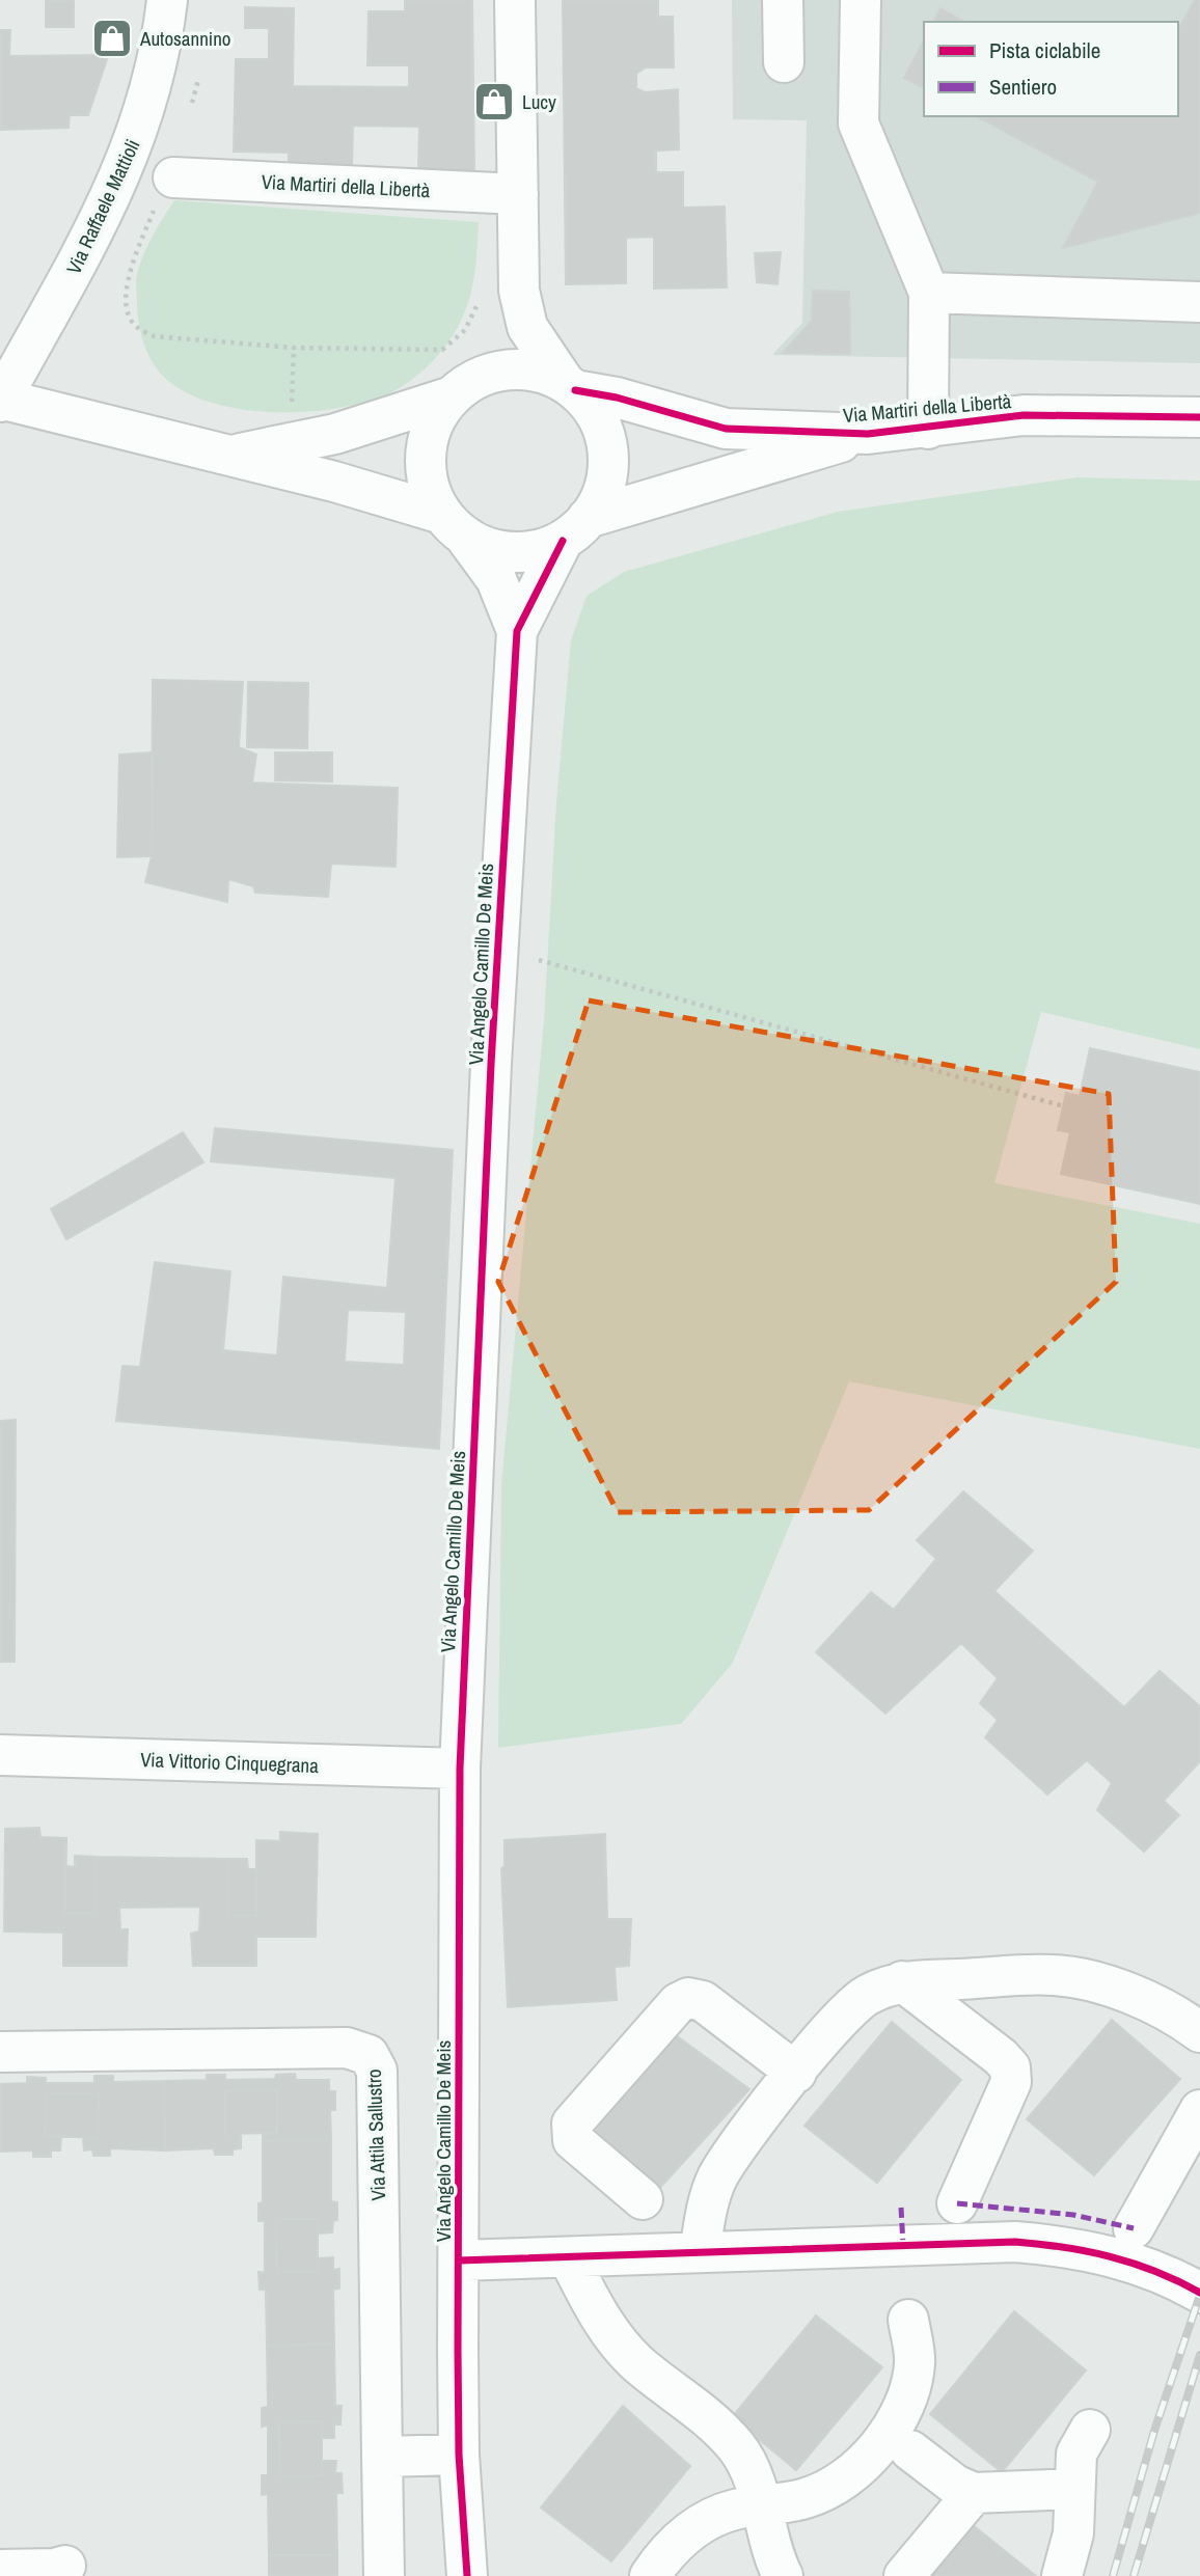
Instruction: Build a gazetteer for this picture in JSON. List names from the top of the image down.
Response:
{
  "streets": {
    "street": [
      "Via Martiri della Libertà",
      "Via Raffaele Mattioli",
      "Via Angelo Camillo De Meis",
      "Via Vittorio Cinquegrana",
      "Via Attila Sallustro"
    ]
  },
  "crossings": [
    ["Via Martiri della Libertà", "Via Angelo Camillo De Meis"],
    ["Via Angelo Camillo De Meis", "Via Vittorio Cinquegrana"]
  ],
  "places": {
    "shop": ["Autosannino", "Lucy"]
  },
  "legend": ["Pista ciclabile", "Sentiero"]
}
